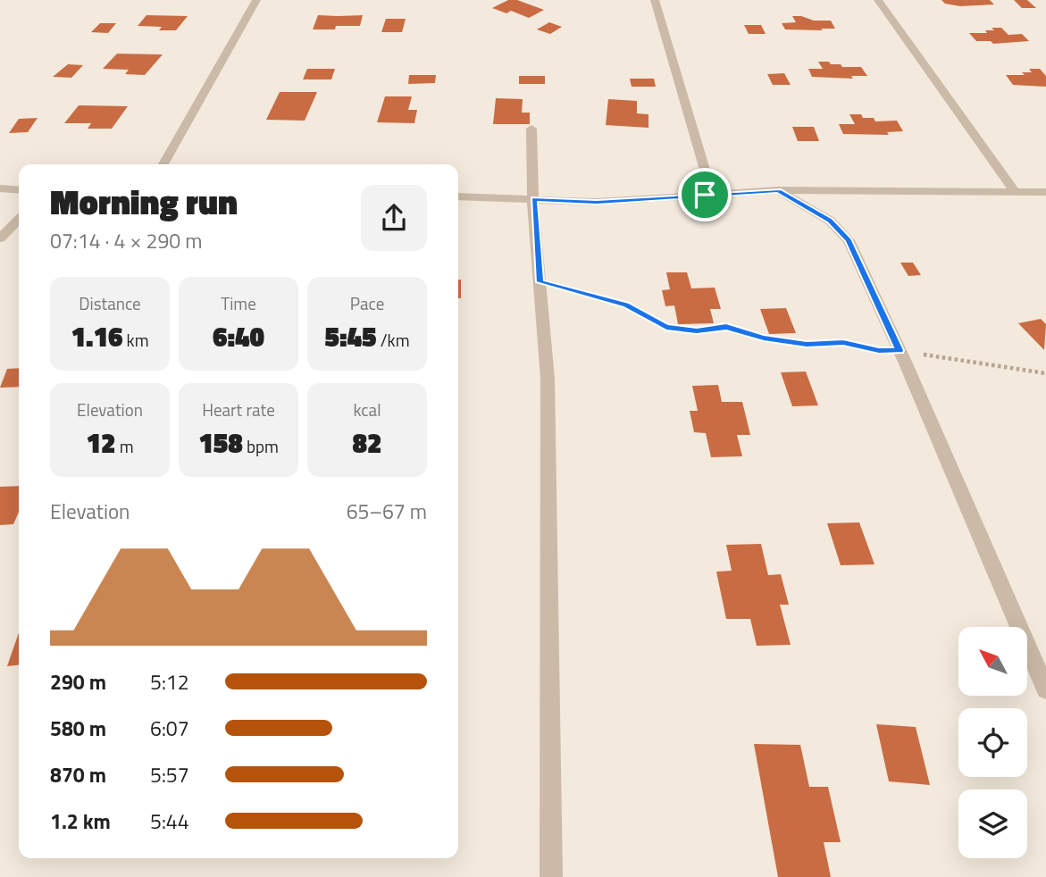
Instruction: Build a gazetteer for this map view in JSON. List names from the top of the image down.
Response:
{
  "north": "top left",
  "page": {
    "heading": ["Morning run", "07:14 · 4 × 290 m"],
    "stats": [
      ["Distance", "1.16 km"],
      ["Time", "6:40"],
      ["Pace", "5:45 /km"],
      ["Elevation", "12 m"],
      ["Heart rate", "158 bpm"],
      ["kcal", "82"]
    ],
    "chart": ["Elevation", "65–67 m"],
    "list": [
      {
        "name": "290 m",
        "note": "5:12"
      },
      {
        "name": "580 m",
        "note": "6:07"
      },
      {
        "name": "870 m",
        "note": "5:57"
      },
      {
        "name": "1.2 km",
        "note": "5:44"
      }
    ]
  }
}
